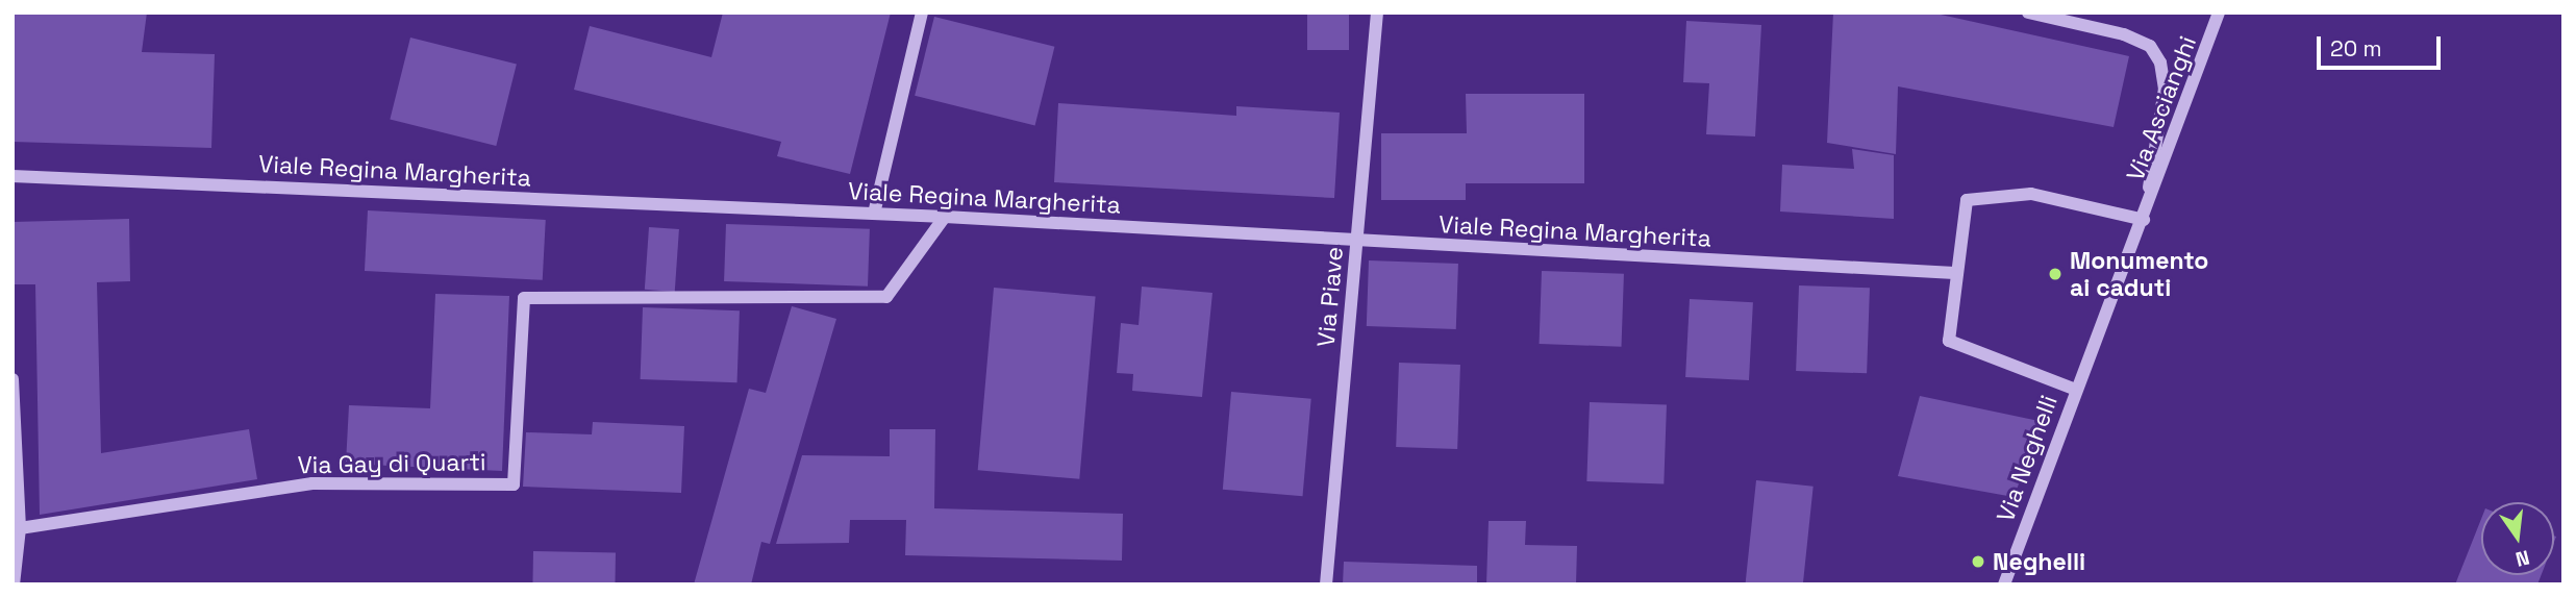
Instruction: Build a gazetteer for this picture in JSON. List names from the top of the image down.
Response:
{
  "streets": {
    "street": [
      "Via Ascianghi",
      "Viale Regina Margherita",
      "Via Piave",
      "Via Neghelli",
      "Via Gay di Quarti"
    ]
  },
  "crossings": [
    ["Via Ascianghi", "Via Neghelli"],
    ["Viale Regina Margherita", "Via Piave"],
    ["Viale Regina Margherita", "Via Gay di Quarti"]
  ],
  "places": ["Monumento ai caduti", "Neghelli"],
  "scale_bar": "20 m",
  "north": "bottom"
}
